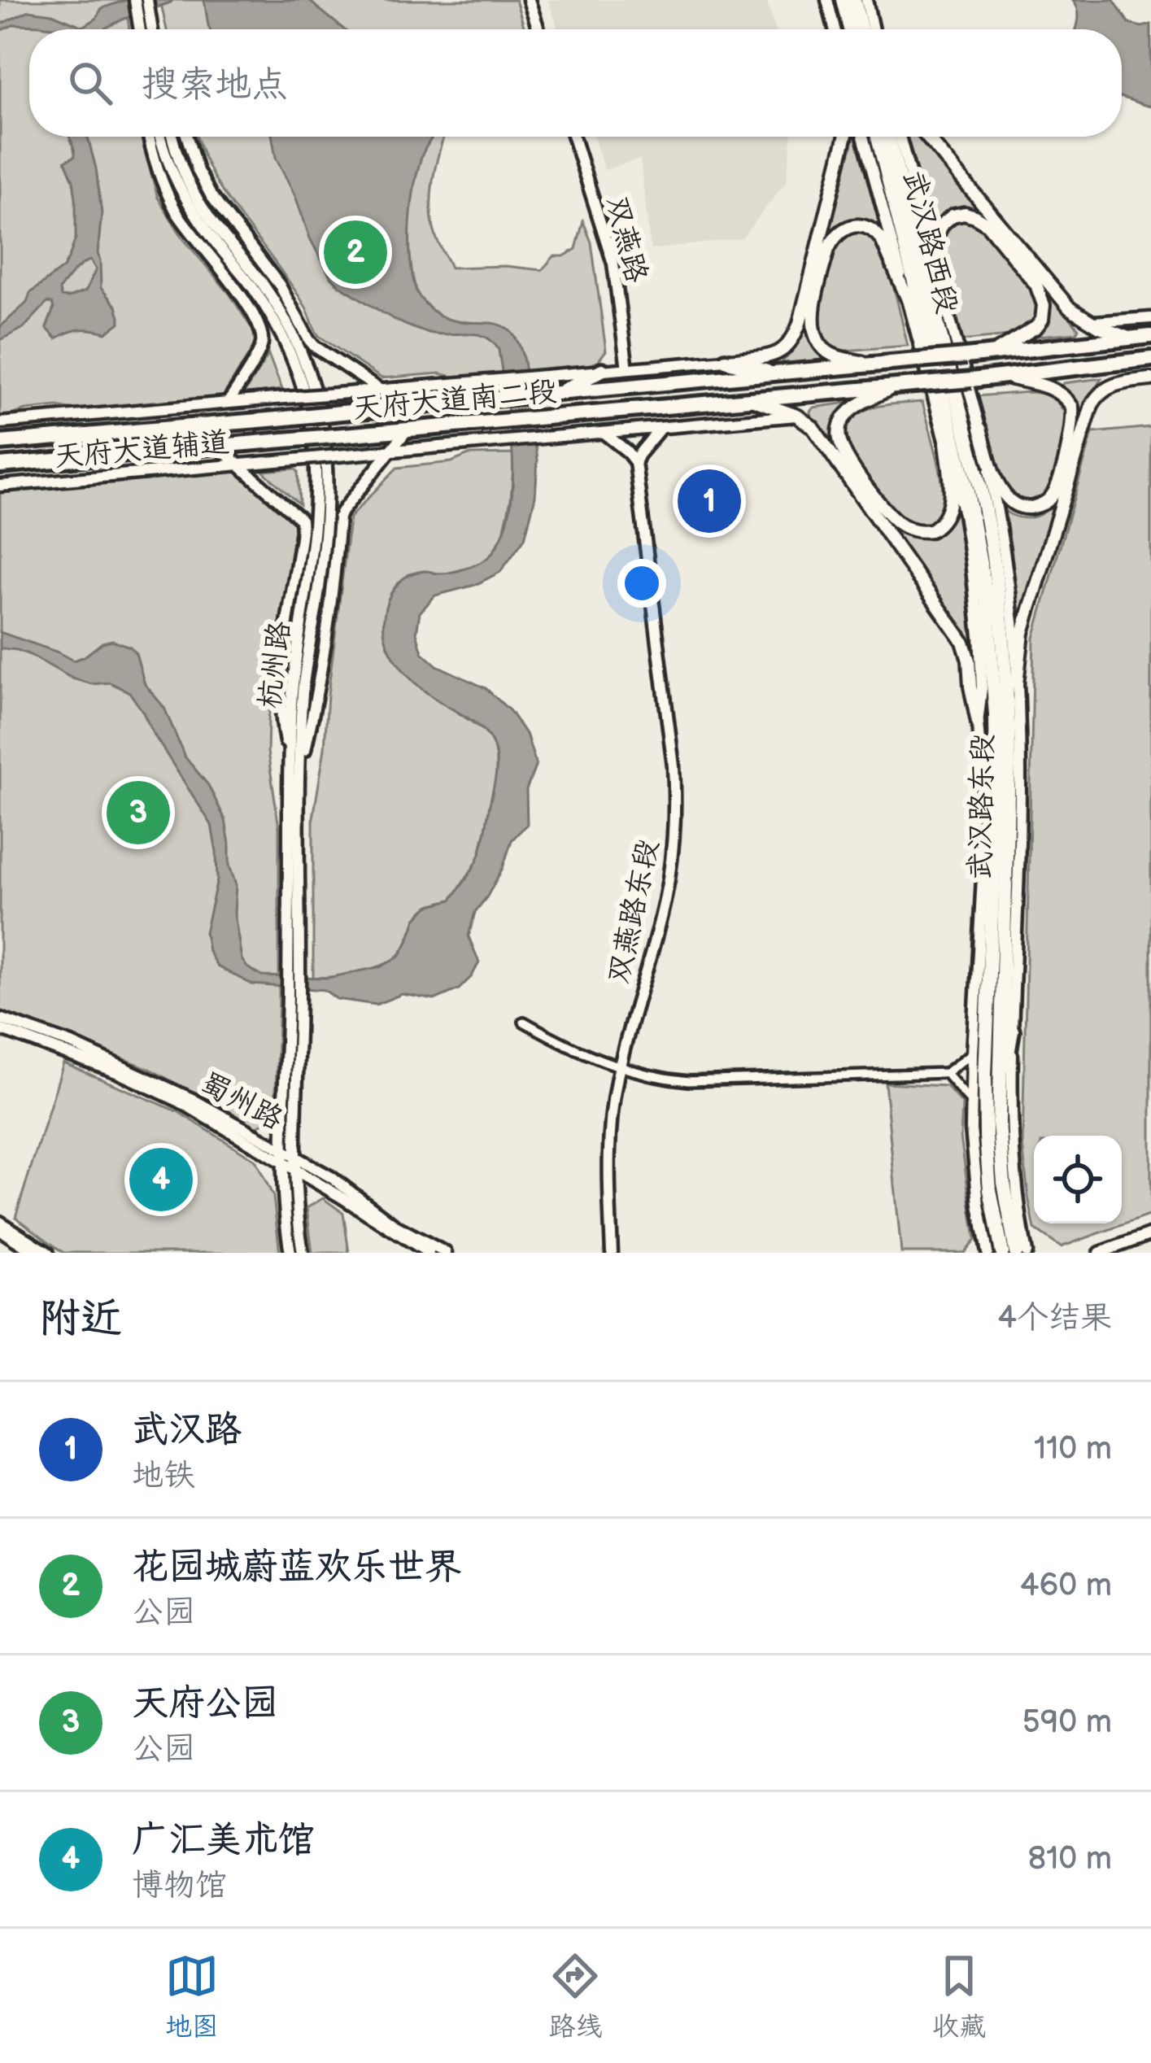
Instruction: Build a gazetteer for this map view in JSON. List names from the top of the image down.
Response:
{
  "streets": {
    "highway": ["武汉路西段", "天府大道南二段", "武汉路东段"],
    "main road": [
      "双燕路",
      "天府大道辅道",
      "杭州路",
      "双燕路东段",
      "蜀州路"
    ]
  },
  "crossings": [
    ["武汉路西段", "武汉路东段"],
    ["杭州路", "蜀州路"]
  ],
  "page": {
    "search": "搜索地点",
    "pins": [
      "2",
      "1",
      "3",
      "4"
    ],
    "heading": ["附近", "4个结果"],
    "list": [
      {
        "mark": "1",
        "name": "武汉路",
        "note": "地铁",
        "value": "110 m"
      },
      {
        "mark": "2",
        "name": "花园城蔚蓝欢乐世界",
        "note": "公园",
        "value": "460 m"
      },
      {
        "mark": "3",
        "name": "天府公园",
        "note": "公园",
        "value": "590 m"
      },
      {
        "mark": "4",
        "name": "广汇美术馆",
        "note": "博物馆",
        "value": "810 m"
      }
    ],
    "nav": ["地图", "路线", "收藏"]
  }
}
